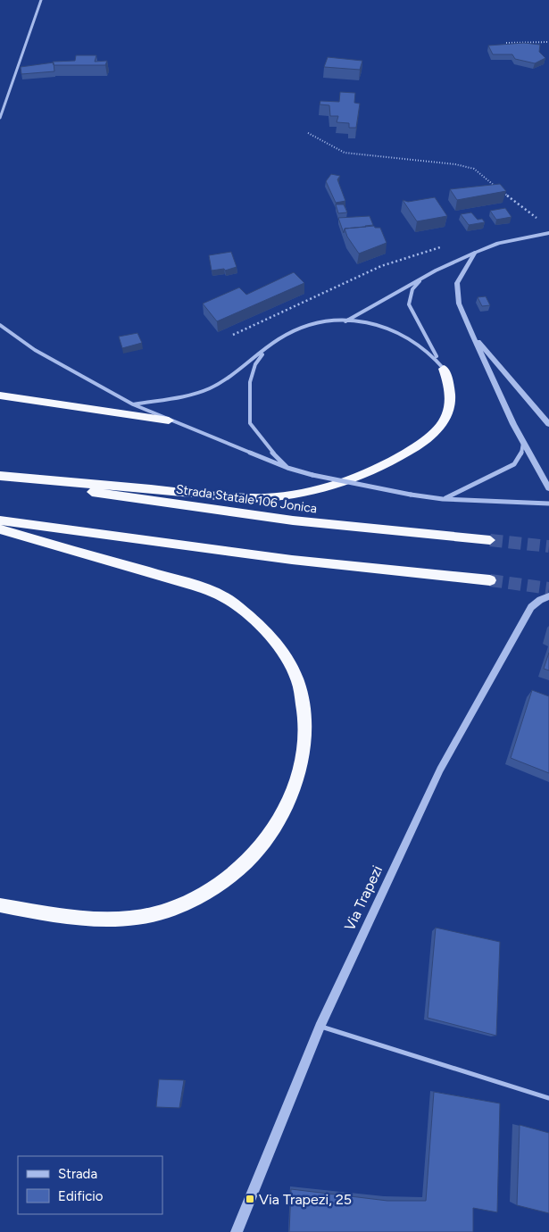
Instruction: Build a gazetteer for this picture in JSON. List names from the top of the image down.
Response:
{
  "streets": {
    "highway": ["Strada Statale 106 Jonica"],
    "street": ["Via Trapezi"]
  },
  "places": {
    "transit": ["Via Trapezi, 25"]
  },
  "legend": ["Strada", "Edificio"]
}
